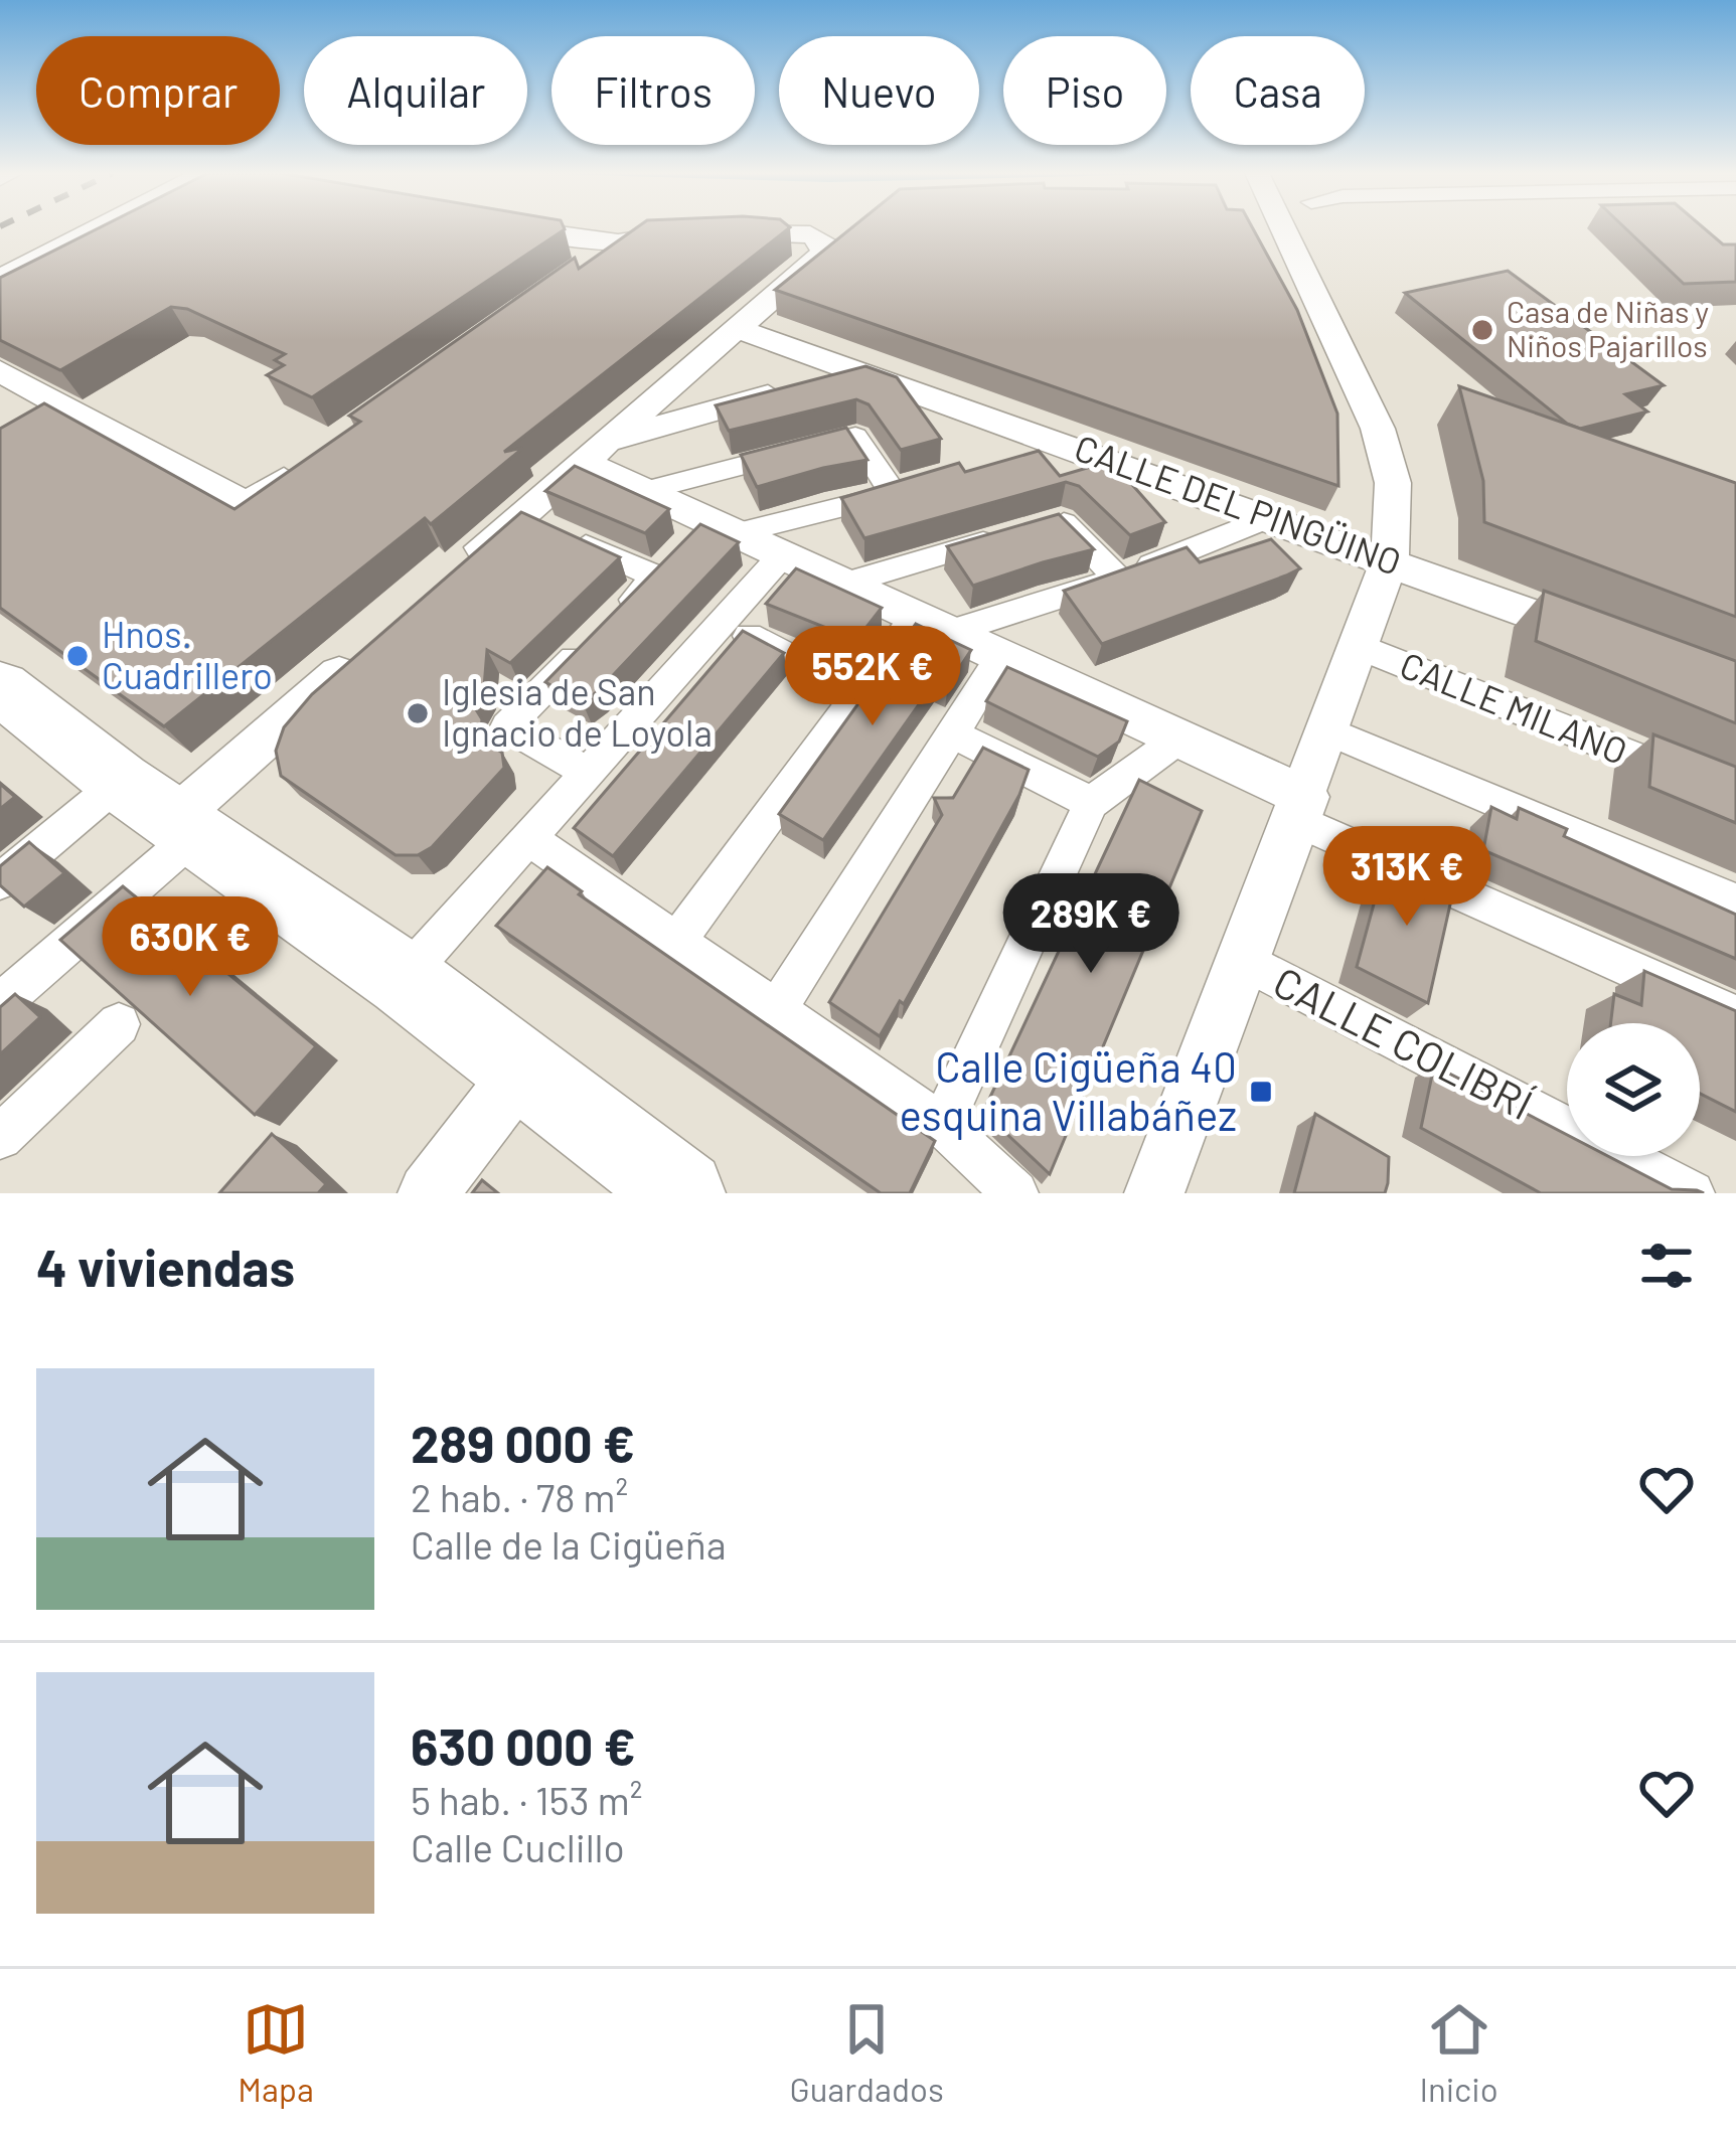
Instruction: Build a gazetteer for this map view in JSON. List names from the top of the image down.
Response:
{
  "streets": {
    "street": ["CALLE DEL PINGÜINO", "CALLE MILANO", "CALLE COLIBRÍ"]
  },
  "places": {
    "other": ["Casa de Niñas y Niños Pajarillos", "Hnos. Cuadrillero", "Iglesia de San Ignacio de Loyola"],
    "transit": ["Calle Cigüeña 40 esquina Villabáñez"]
  },
  "page": {
    "chip": [
      "Comprar",
      "Alquilar",
      "Filtros",
      "Nuevo",
      "Piso",
      "Casa"
    ],
    "price": [
      "552K €",
      "313K €",
      "289K €",
      "630K €"
    ],
    "heading": "4 viviendas",
    "list": [
      {
        "name": "289 000 €",
        "note": "2 hab. · 78 m² · Calle de la Cigüeña"
      },
      {
        "name": "630 000 €",
        "note": "5 hab. · 153 m² · Calle Cuclillo"
      }
    ],
    "tabs": ["Mapa", "Guardados", "Inicio"]
  }
}
